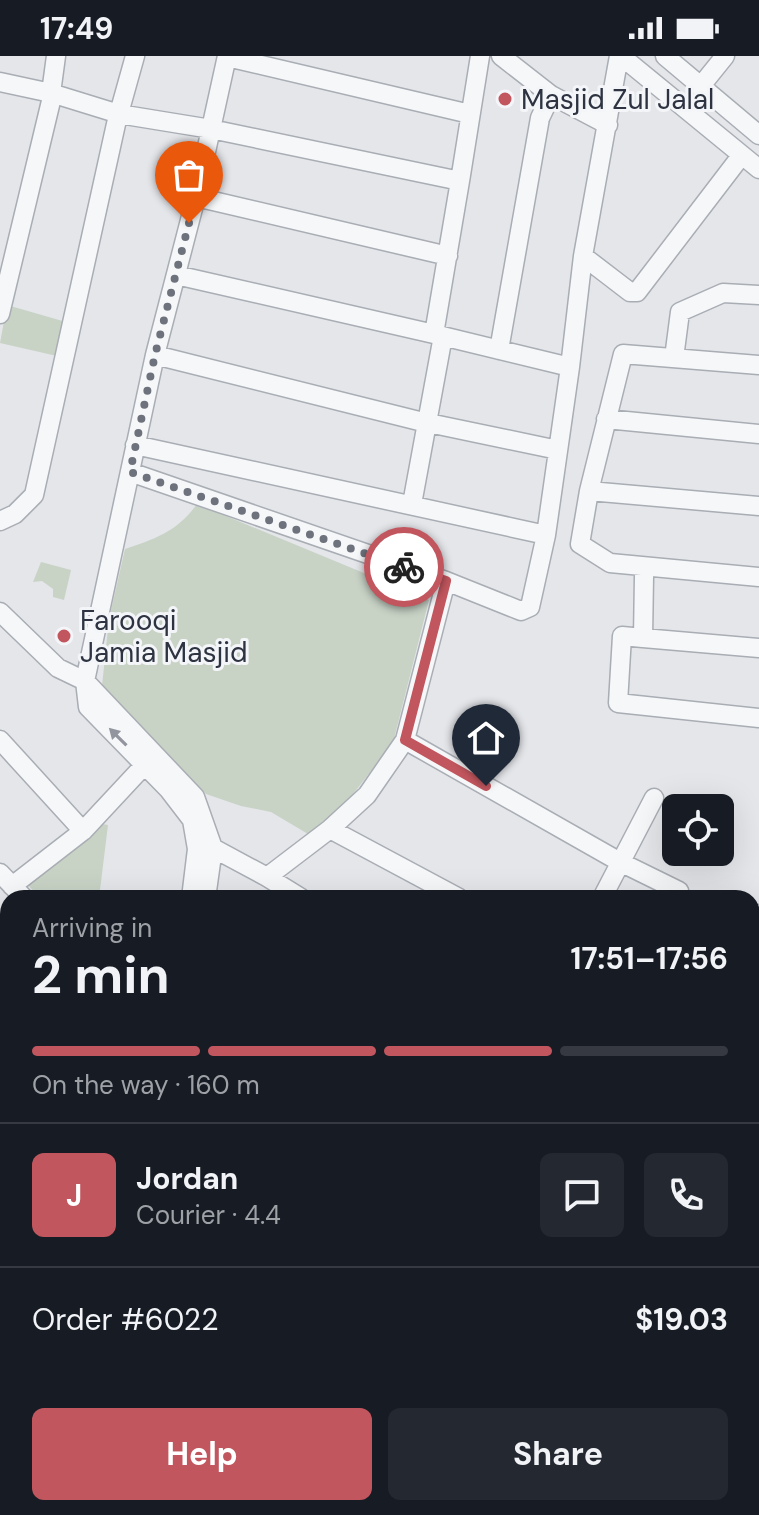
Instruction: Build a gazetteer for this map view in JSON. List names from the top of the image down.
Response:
{
  "places": ["Masjid Zul Jalal", "Farooqi Jamia Masjid"],
  "page": {
    "status": "17:49",
    "heading": ["2 min", "Arriving in", "17:51–17:56"],
    "panel": [
      "Jordan",
      "Courier · 4.4",
      "Order #6022",
      "$19.03"
    ],
    "bar": "On the way · 160 m",
    "round": "J",
    "buttons": ["Help", "Share"]
  }
}
